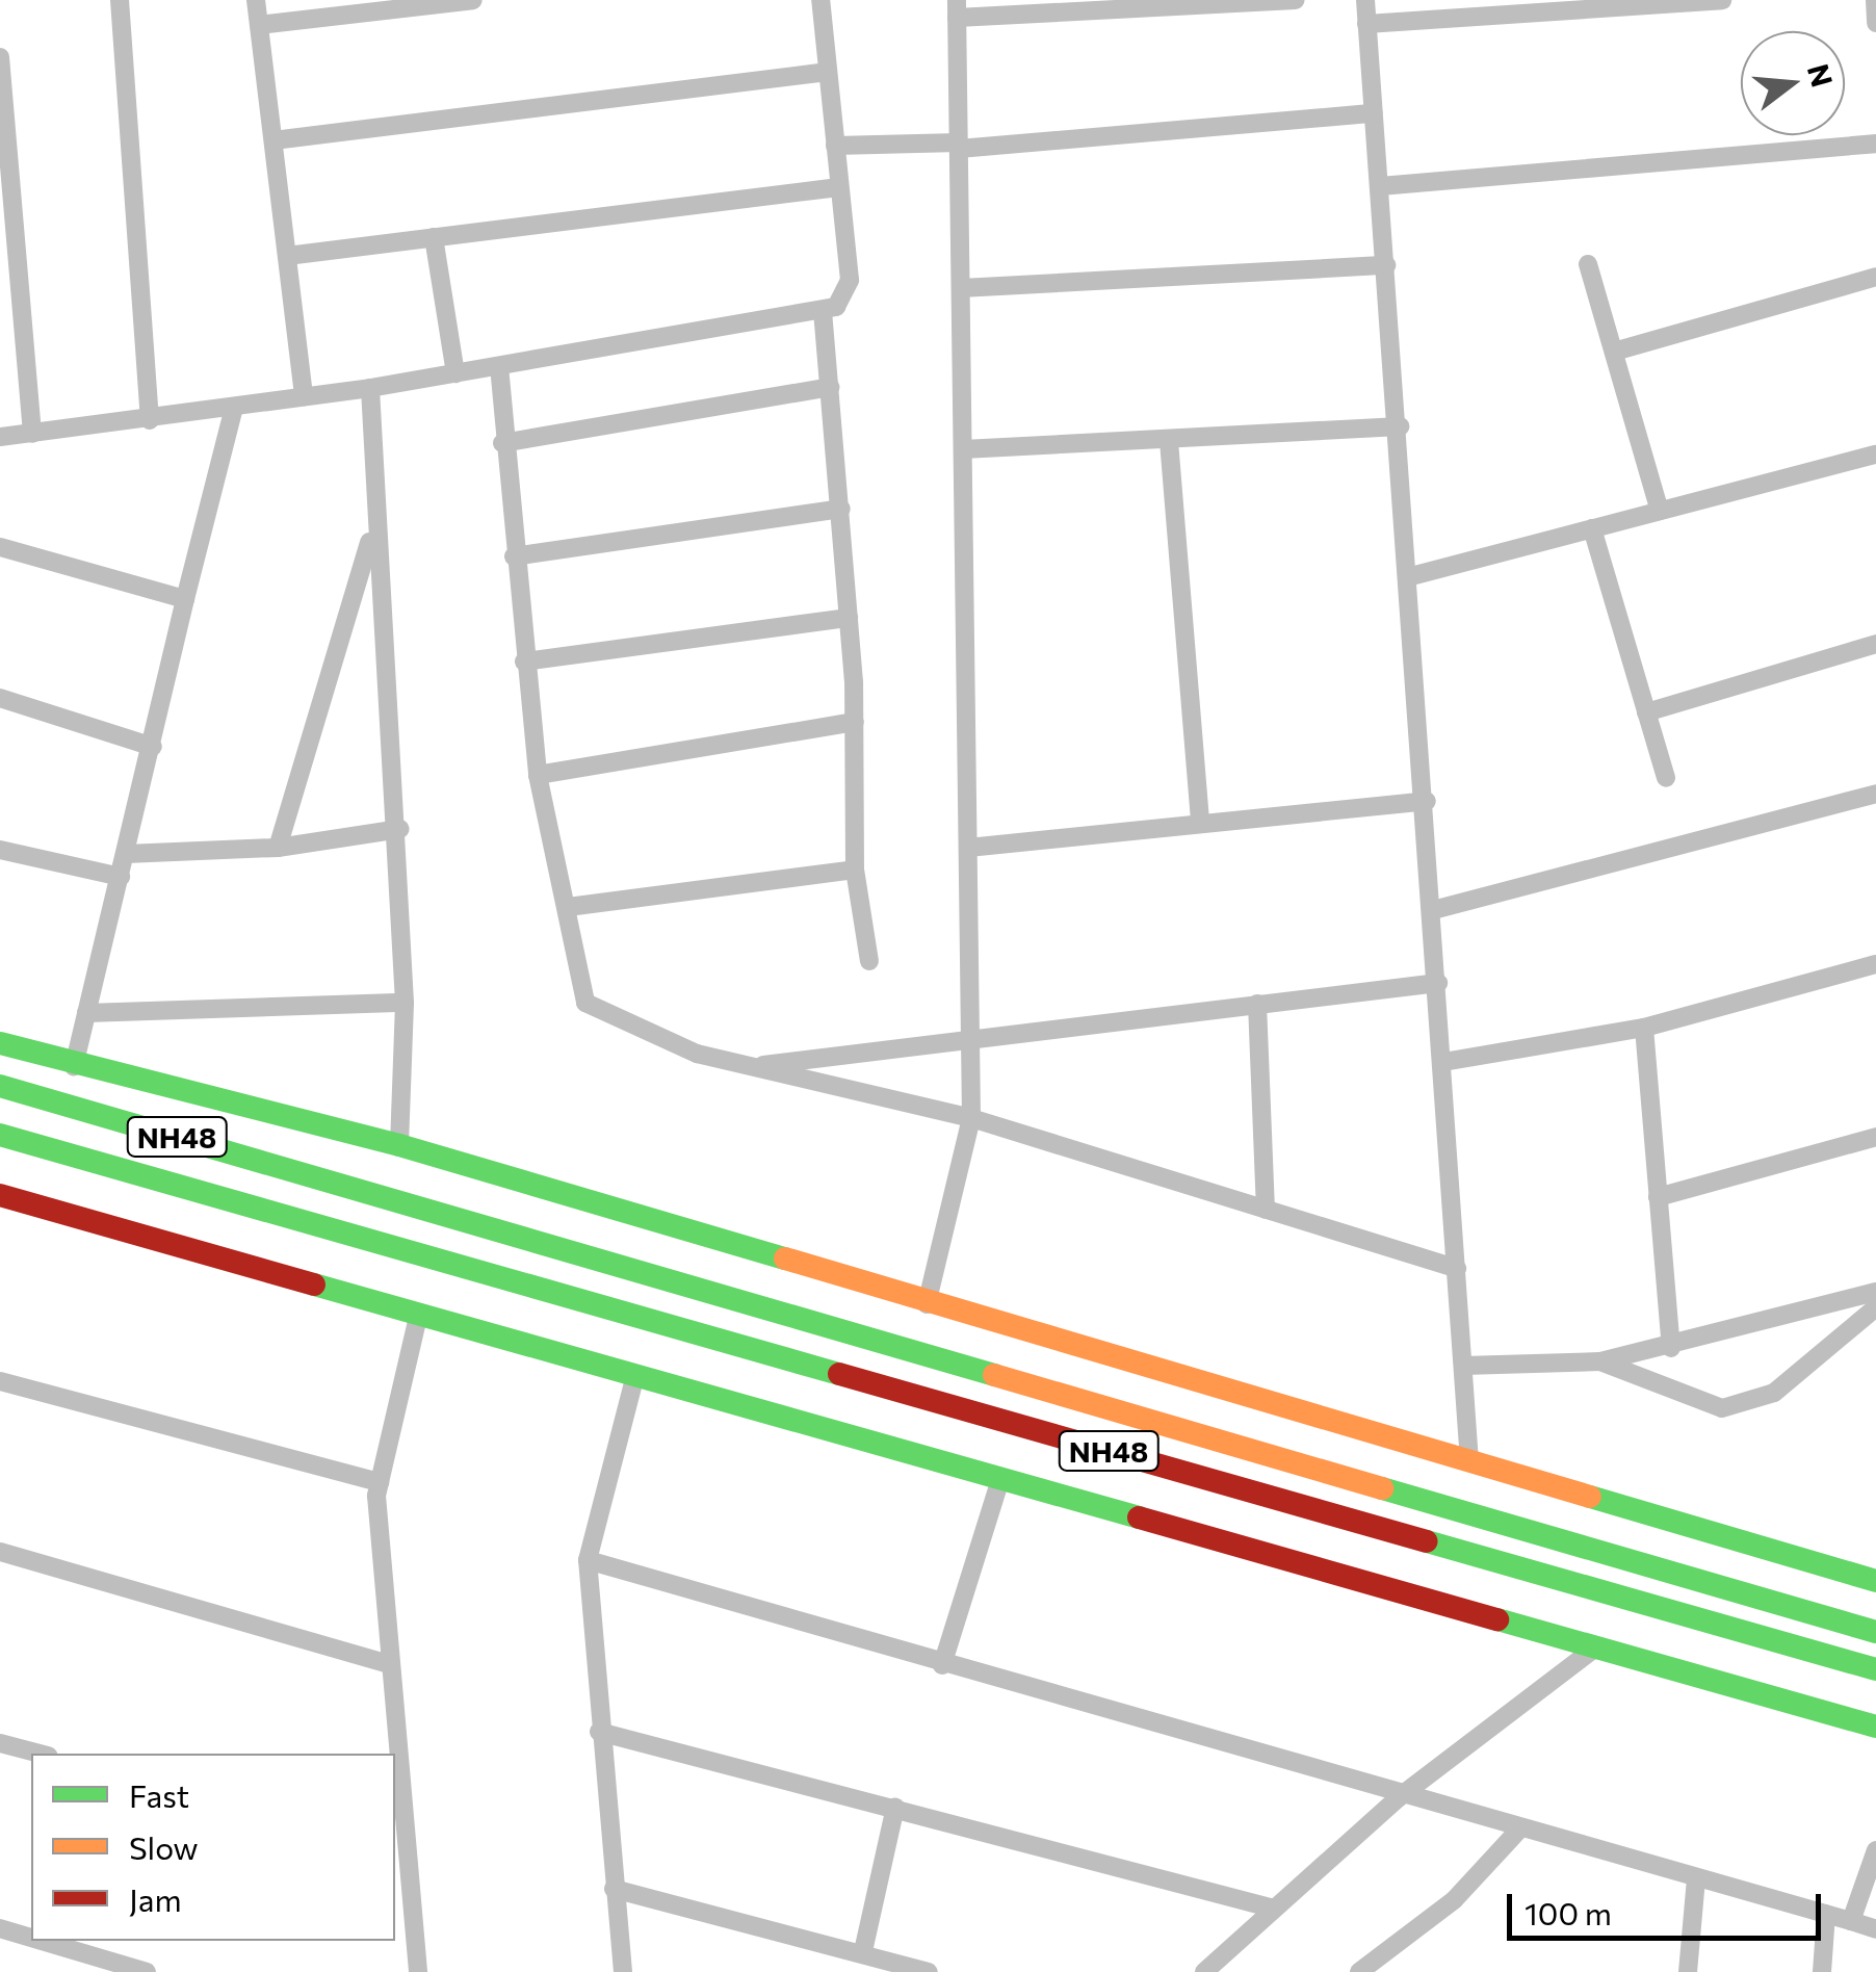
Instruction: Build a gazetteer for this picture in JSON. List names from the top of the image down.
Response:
{
  "streets": {
    "main road": ["NH48"]
  },
  "legend": ["Fast", "Slow", "Jam"],
  "scale_bar": "100 m",
  "north": "right"
}
